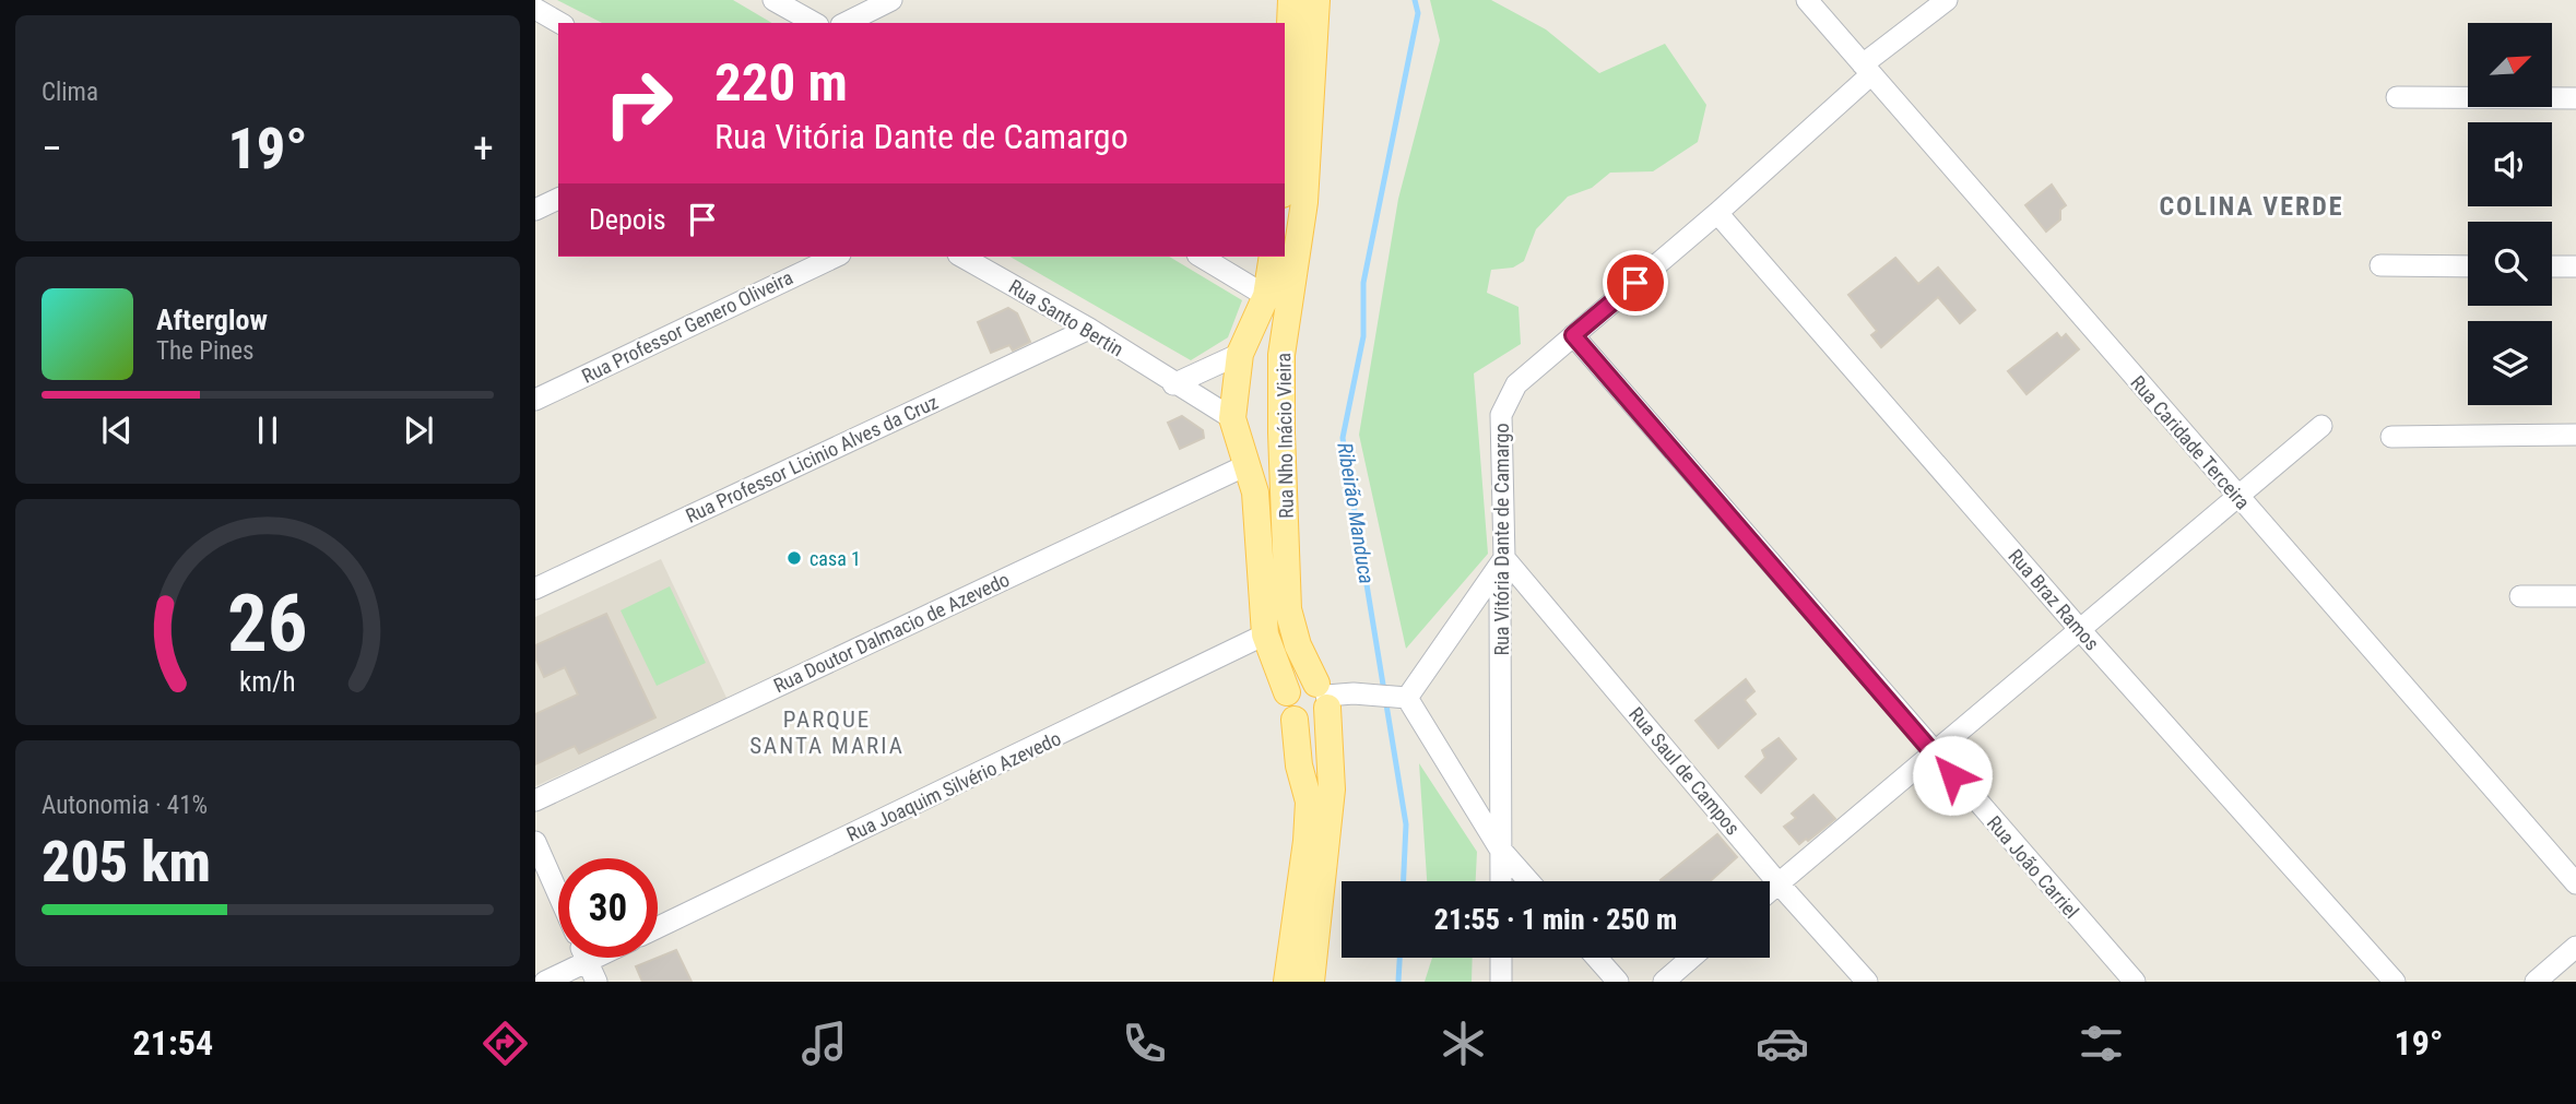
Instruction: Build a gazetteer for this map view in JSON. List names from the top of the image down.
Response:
{
  "streets": {
    "main road": ["Rua Nho Inácio Vieira"],
    "street": [
      "Rua Santo Bertin",
      "Rua Professor Genero Oliveira",
      "Rua Caridade Terceira",
      "Rua Professor Licinio Alves da Cruz",
      "Rua Vitória Dante de Camargo",
      "Rua Braz Ramos",
      "Rua Doutor Dalmacio de Azevedo",
      "Rua Saul de Campos",
      "Rua Joaquim Silvério Azevedo",
      "Rua João Carriel"
    ]
  },
  "crossings": [
    ["Rua Santo Bertin", "Rua Nho Inácio Vieira"],
    ["Rua Santo Bertin", "Rua Professor Licinio Alves da Cruz"],
    ["Rua Nho Inácio Vieira", "Rua Doutor Dalmacio de Azevedo"],
    ["Rua Nho Inácio Vieira", "Rua Joaquim Silvério Azevedo"],
    ["Rua Caridade Terceira", "Rua Vitória Dante de Camargo"],
    ["Rua Vitória Dante de Camargo", "Rua Braz Ramos"],
    ["Rua Vitória Dante de Camargo", "Rua Saul de Campos"],
    ["Rua Vitória Dante de Camargo", "Rua João Carriel"]
  ],
  "districts": ["COLINA VERDE", "PARQUE SANTA MARIA"],
  "water": ["Ribeirão Manduca"],
  "places": ["casa 1"],
  "north": "top right",
  "page": {
    "tile": [
      "Clima",
      ["Autonomia · 41%", "205 km"]
    ],
    "turn": ["220 m", "Rua Vitória Dante de Camargo"],
    "heat": ["−", "19°", "+"],
    "then": "Depois",
    "song": ["Afterglow", "The Pines"],
    "limit": "30",
    "trip": "21:55 · 1 min · 250 m",
    "tabs": ["21:54", "19°"],
    "gauge": ["26", "km/h"]
  }
}
